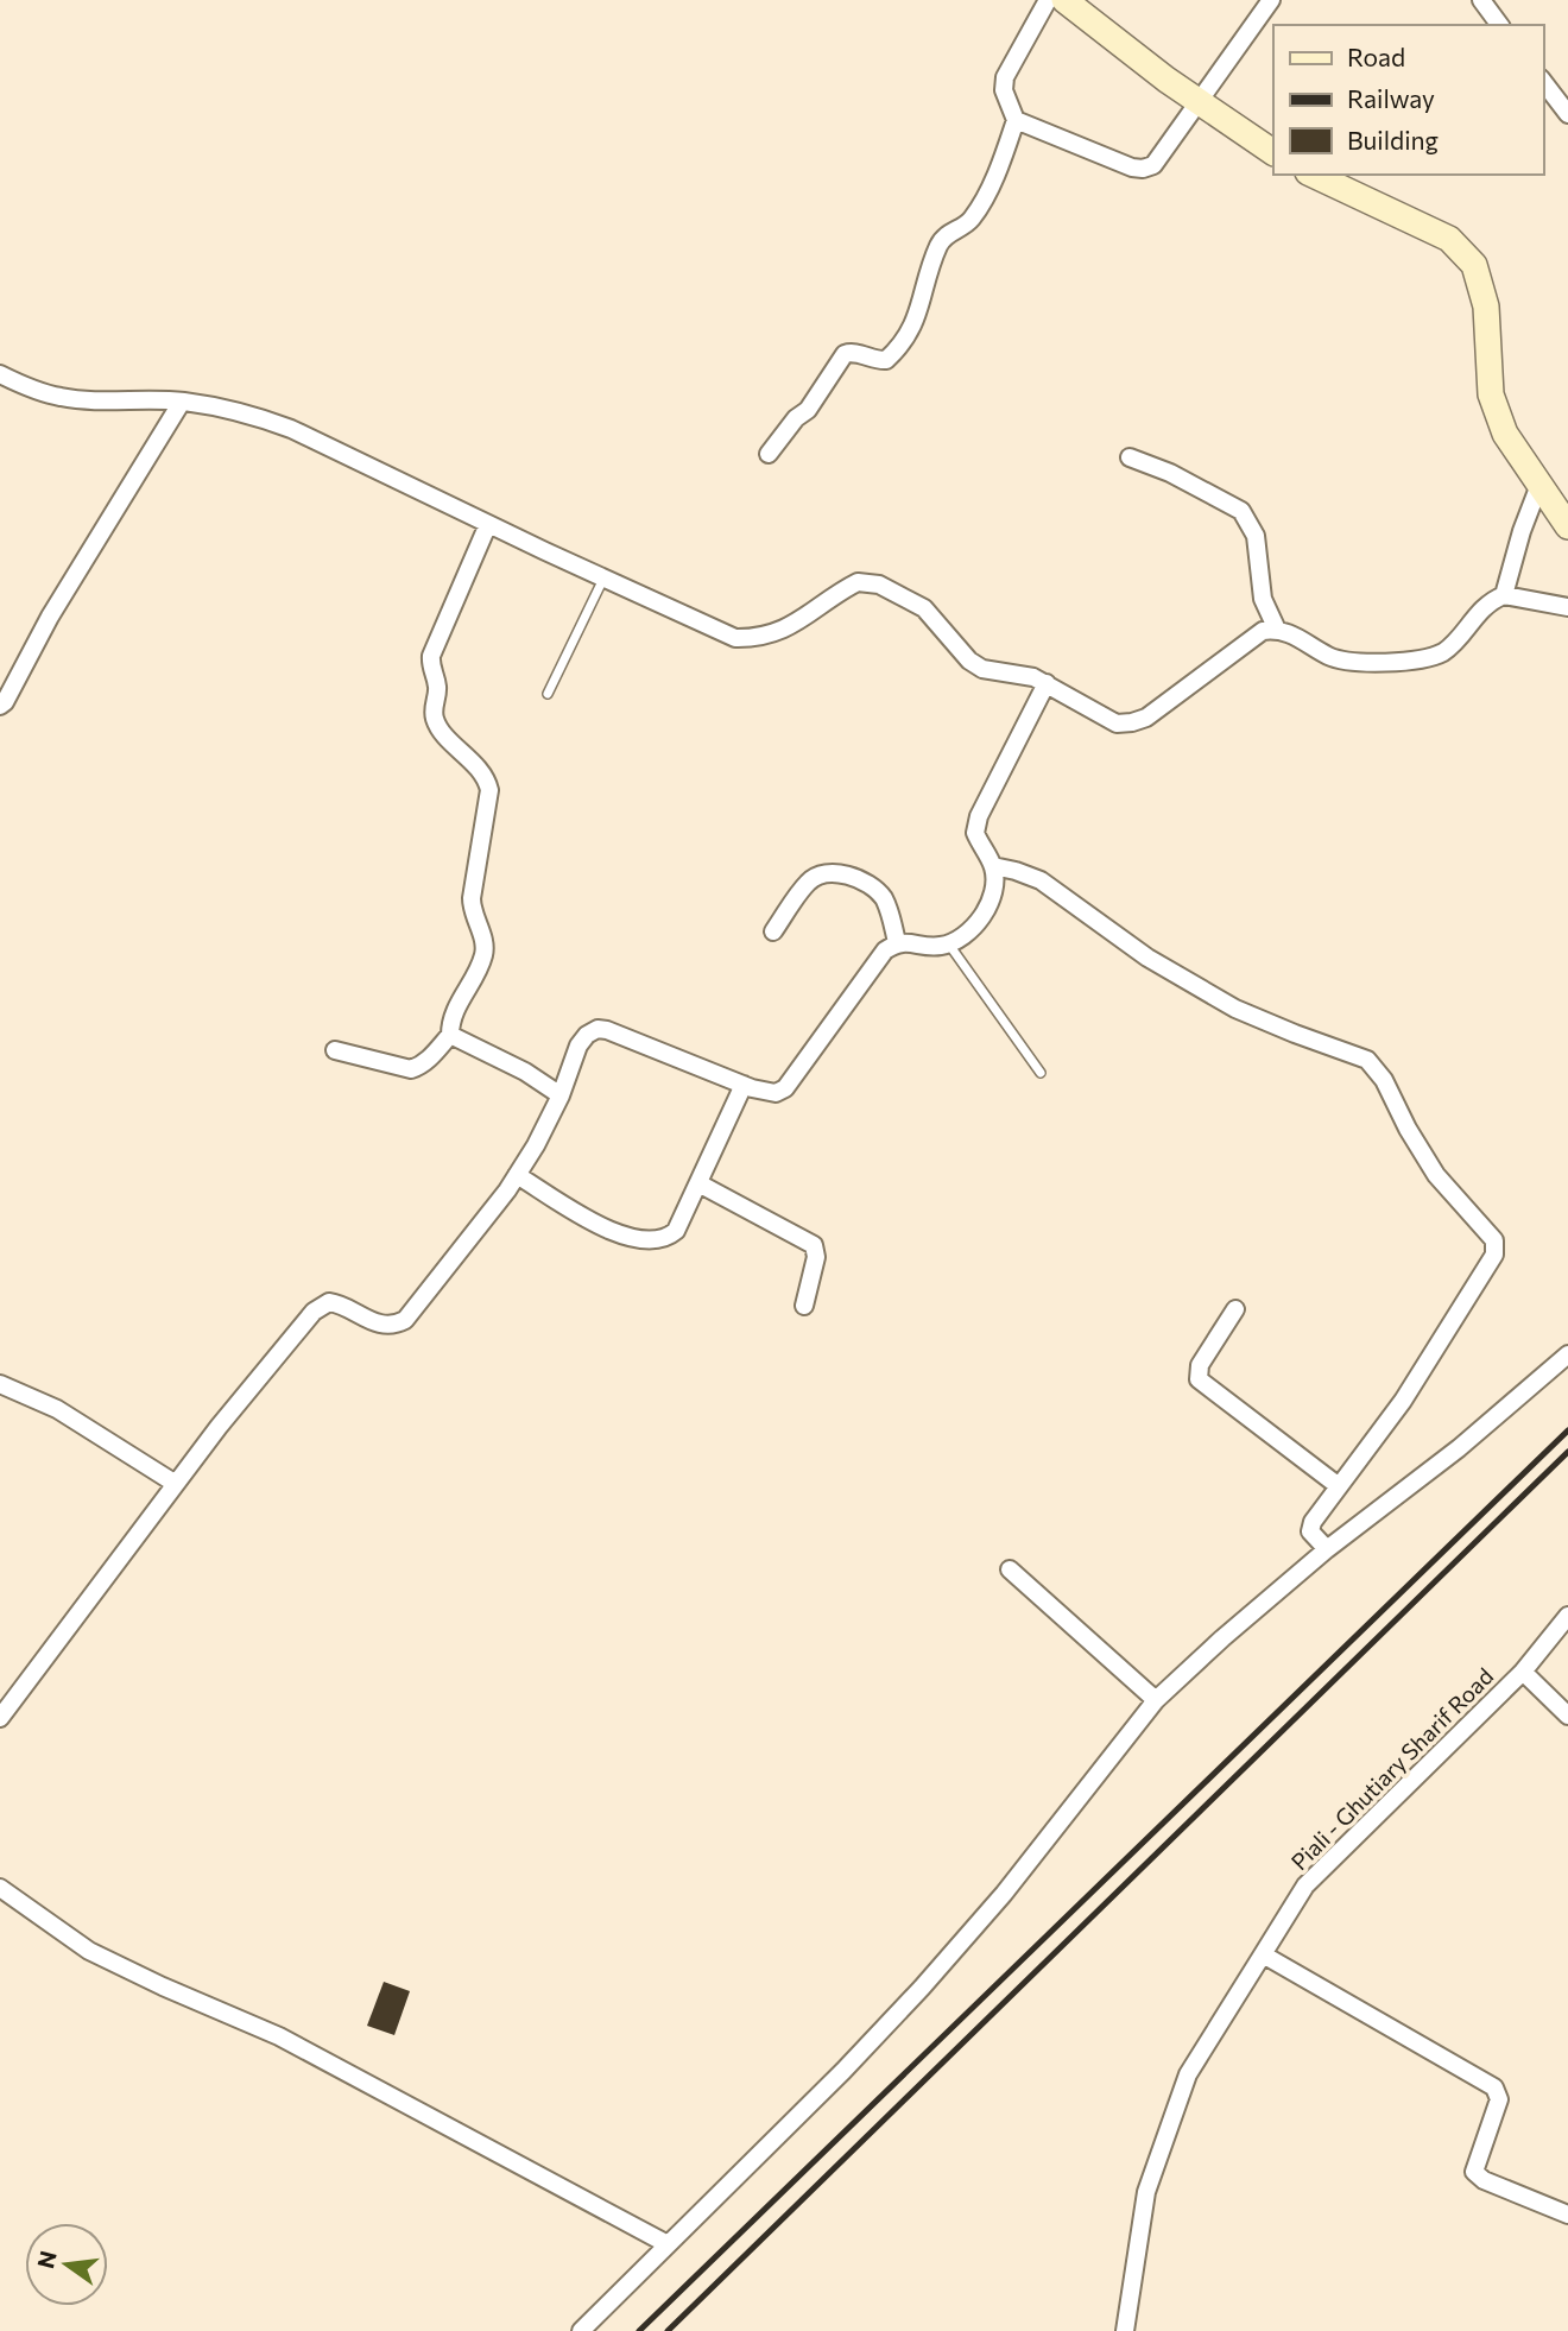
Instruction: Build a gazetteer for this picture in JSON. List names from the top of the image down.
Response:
{
  "streets": {
    "street": ["Piali - Ghutiary Sharif Road"]
  },
  "legend": ["Road", "Railway", "Building"],
  "north": "left"
}
